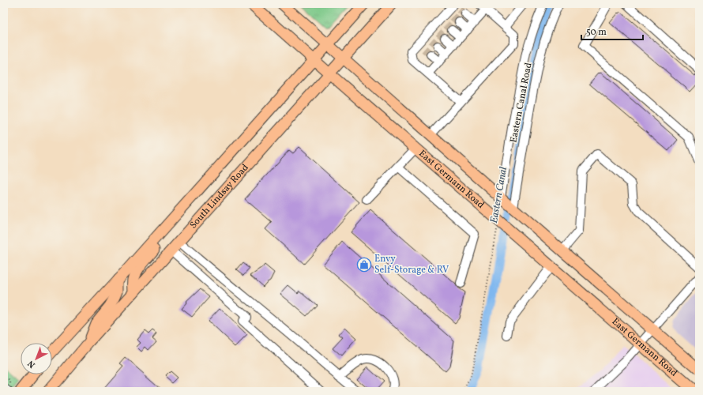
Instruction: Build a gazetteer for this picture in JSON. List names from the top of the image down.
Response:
{
  "streets": {
    "main road": ["East Germann Road", "South Lindsay Road"],
    "street": ["Eastern Canal Road"]
  },
  "crossings": [
    ["Eastern Canal Road", "East Germann Road"],
    ["East Germann Road", "South Lindsay Road"]
  ],
  "water": ["Eastern Canal"],
  "places": {
    "shop": ["Envy Self-Storage & RV"]
  },
  "scale_bar": "50 m",
  "north": "bottom left"
}
